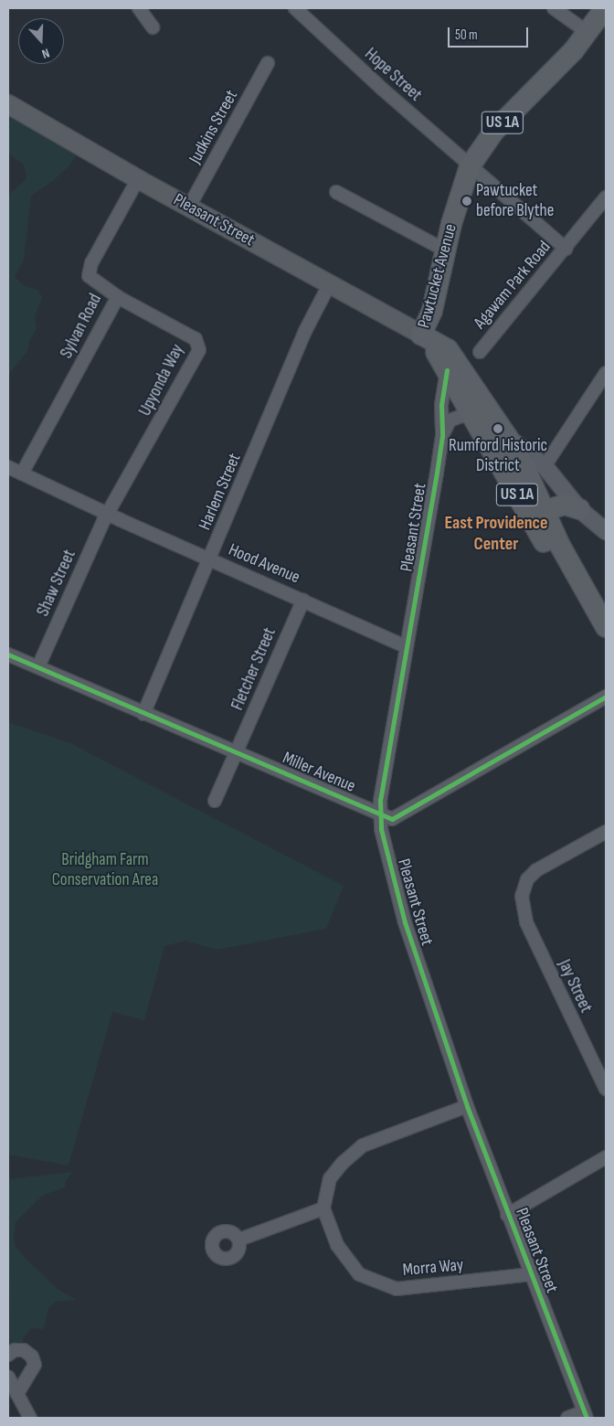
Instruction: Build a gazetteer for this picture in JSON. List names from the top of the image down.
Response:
{
  "streets": {
    "main road": ["US 1A", "Pleasant Street", "Pawtucket Avenue"],
    "street": [
      "Hope Street",
      "Judkins Street",
      "Agawam Park Road",
      "Sylvan Road",
      "Upyonda Way",
      "Harlem Street",
      "Hood Avenue",
      "Shaw Street",
      "Fletcher Street",
      "Miller Avenue",
      "Jay Street",
      "Morra Way"
    ]
  },
  "crossings": [
    ["Hope Street", "Pawtucket Avenue"],
    ["Hope Street", "Agawam Park Road"],
    ["Judkins Street", "Pleasant Street"],
    ["Pleasant Street", "Pawtucket Avenue"],
    ["Pleasant Street", "Sylvan Road"],
    ["Pleasant Street", "Harlem Street"],
    ["Pleasant Street", "Hood Avenue"],
    ["Pleasant Street", "Miller Avenue"],
    ["Pleasant Street", "Morra Way"],
    ["Sylvan Road", "Upyonda Way"],
    ["Sylvan Road", "Hood Avenue"],
    ["Upyonda Way", "Hood Avenue"],
    ["Upyonda Way", "Shaw Street"],
    ["Harlem Street", "Hood Avenue"],
    ["Harlem Street", "Miller Avenue"],
    ["Hood Avenue", "Shaw Street"],
    ["Hood Avenue", "Fletcher Street"],
    ["Shaw Street", "Miller Avenue"],
    ["Fletcher Street", "Miller Avenue"]
  ],
  "districts": ["East Providence Center"],
  "parks": ["Bridgham Farm Conservation Area"],
  "places": ["Pawtucket before Blythe", "Rumford Historic District"],
  "scale_bar": "50 m",
  "north": "bottom"
}
